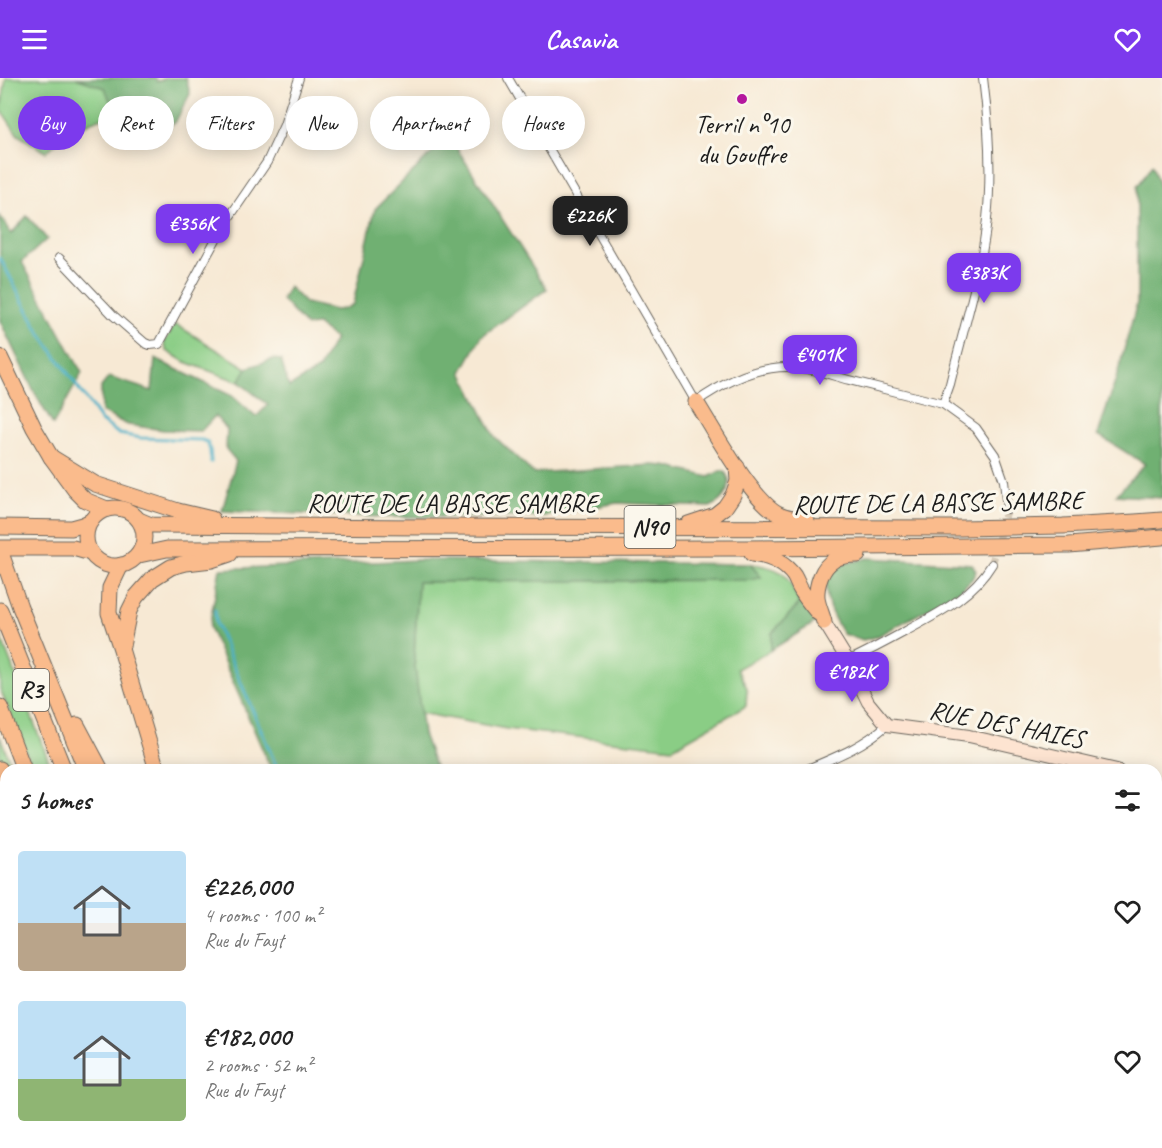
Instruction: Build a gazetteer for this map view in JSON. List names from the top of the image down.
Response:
{
  "streets": {
    "highway": ["ROUTE DE LA BASSE SAMBRE", "N90", "R3"],
    "street": ["RUE DES HAIES"]
  },
  "crossings": [
    ["ROUTE DE LA BASSE SAMBRE", "N90"]
  ],
  "places": ["Terril n°10 du Gouffre"],
  "page": {
    "header": "Casavia",
    "chip": [
      "Buy",
      "Rent",
      "Filters",
      "New",
      "Apartment",
      "House"
    ],
    "price": [
      "€226K",
      "€356K",
      "€383K",
      "€401K",
      "€182K"
    ],
    "heading": "5 homes",
    "list": [
      {
        "name": "€226,000",
        "note": "4 rooms · 100 m² · Rue du Fayt"
      },
      {
        "name": "€182,000",
        "note": "2 rooms · 52 m² · Rue du Fayt"
      }
    ]
  }
}
